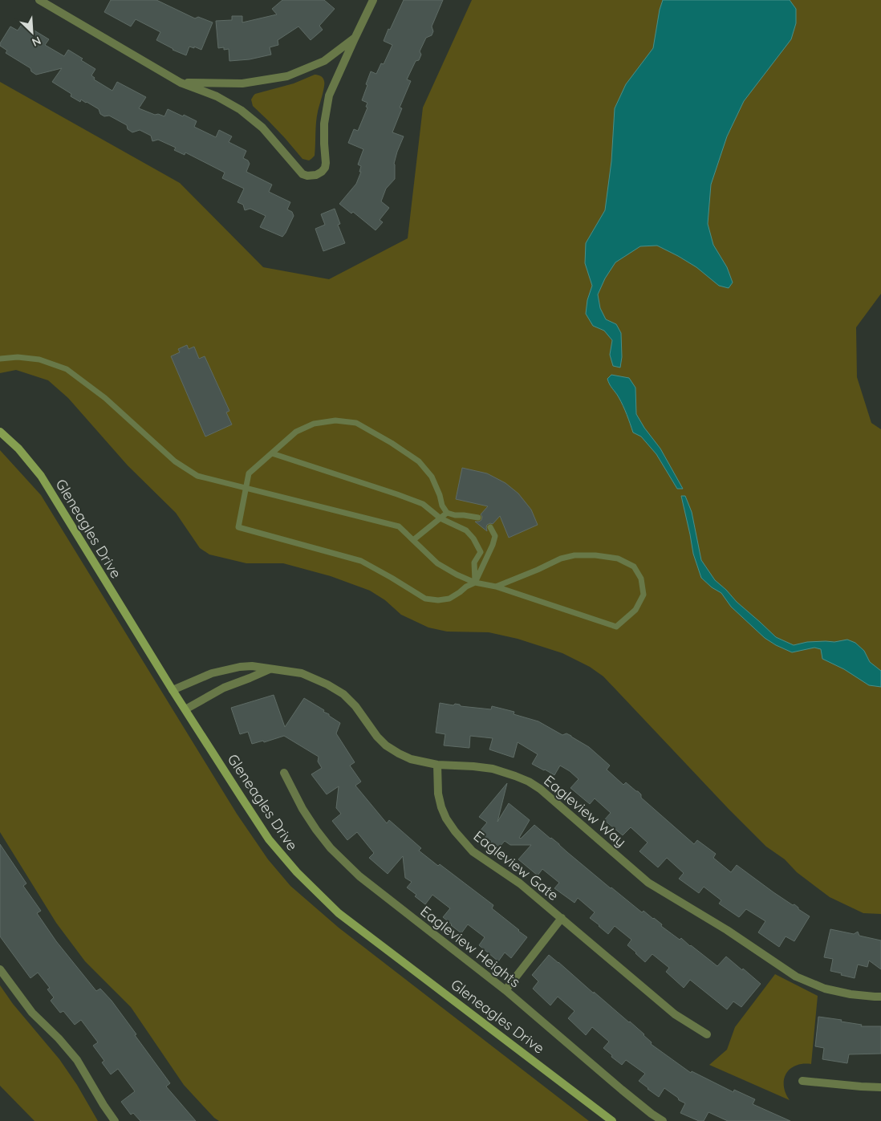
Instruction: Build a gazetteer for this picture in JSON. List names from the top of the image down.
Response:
{
  "streets": {
    "street": [
      "Gleneagles Drive",
      "Eagleview Way",
      "Eagleview Gate",
      "Eagleview Heights"
    ]
  },
  "crossings": [
    ["Gleneagles Drive", "Eagleview Way"],
    ["Eagleview Way", "Eagleview Gate"],
    ["Eagleview Gate", "Eagleview Heights"]
  ],
  "north": "bottom right"
}
